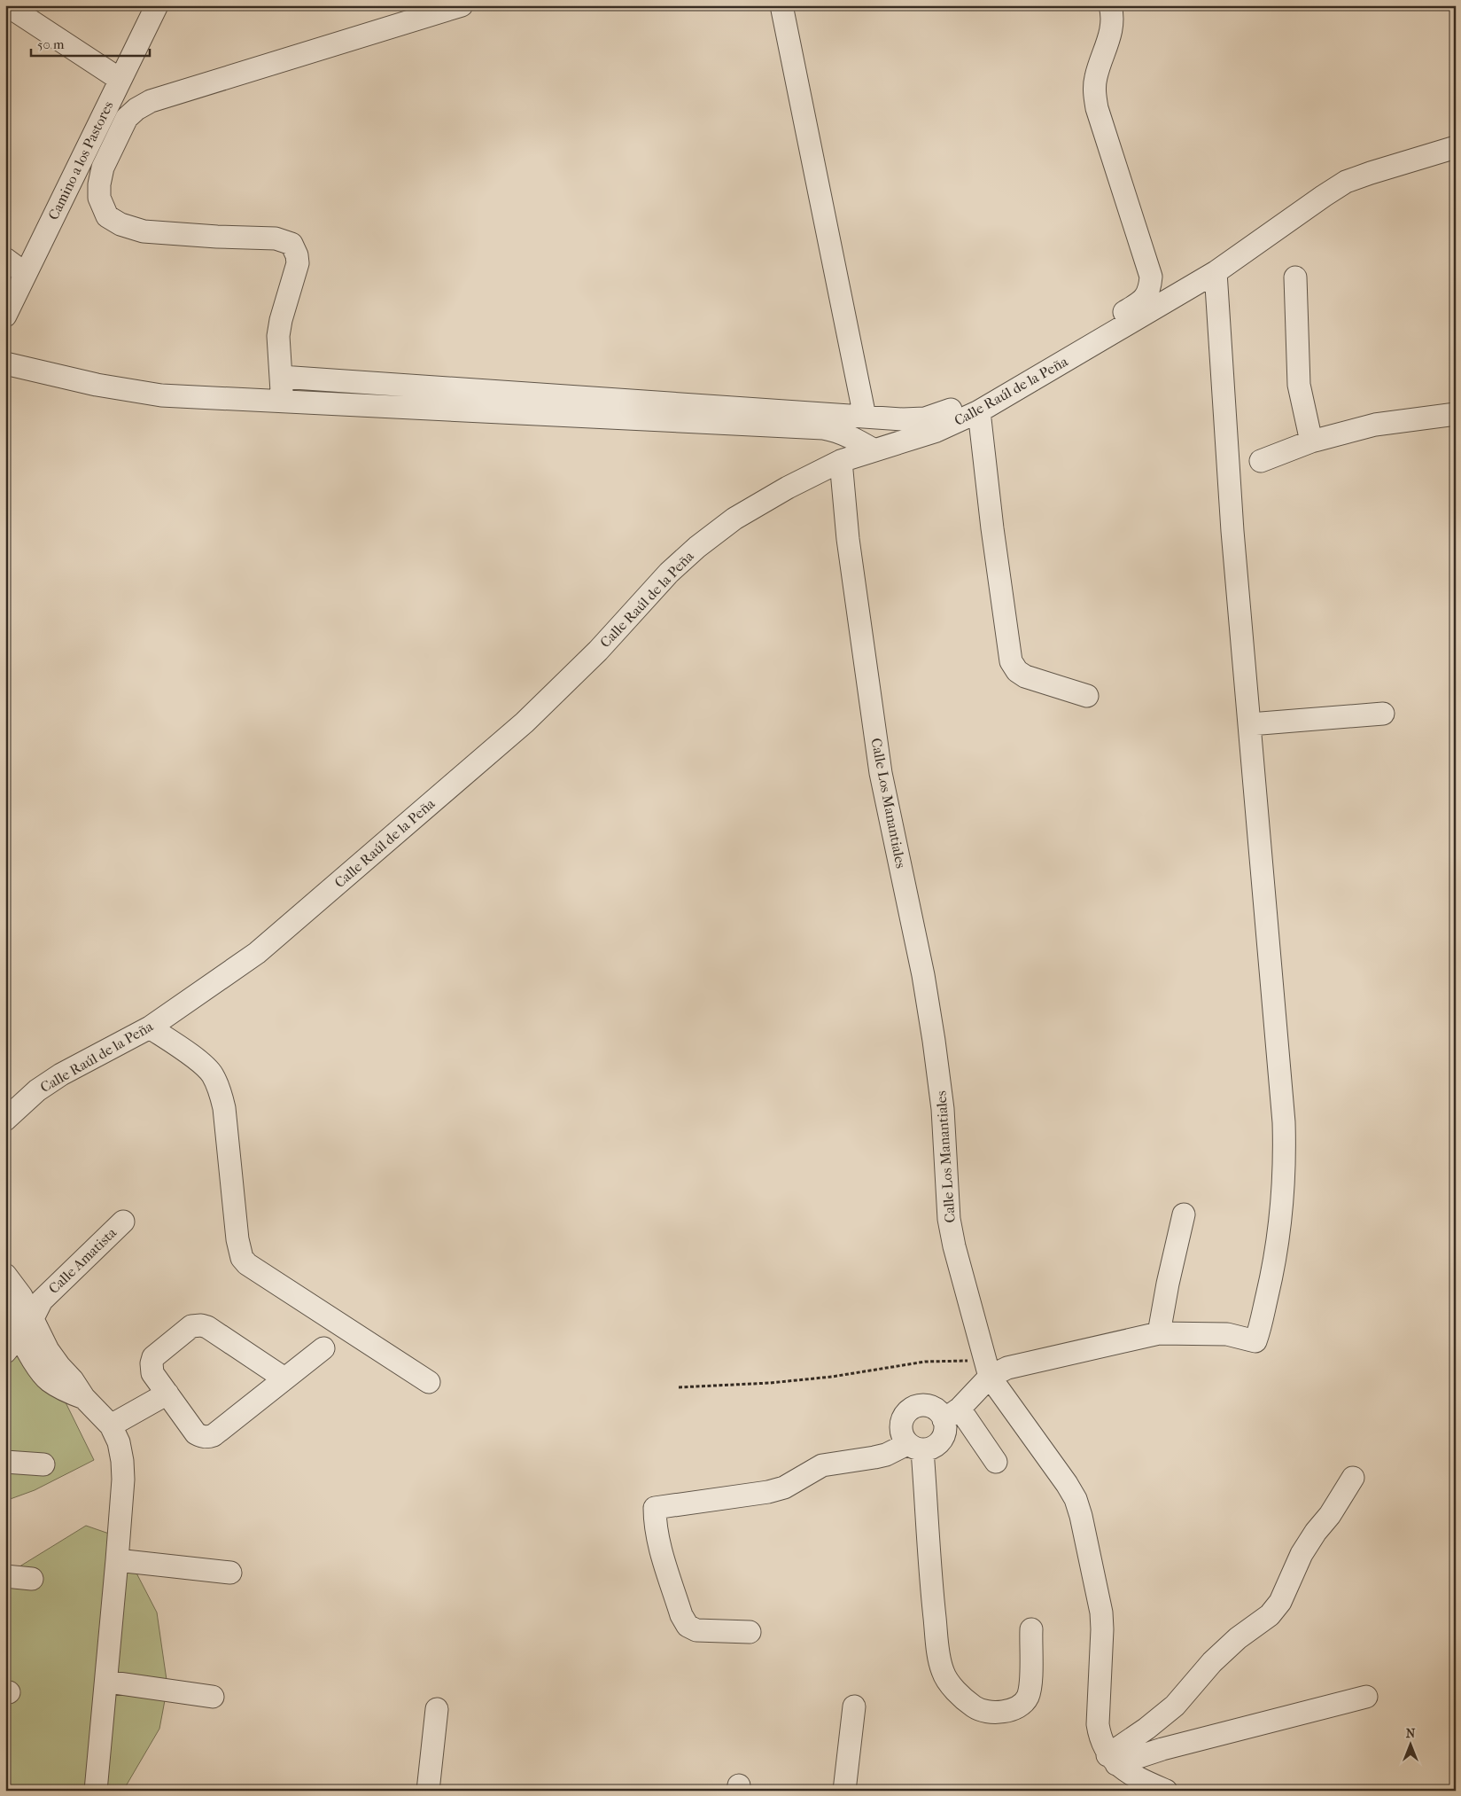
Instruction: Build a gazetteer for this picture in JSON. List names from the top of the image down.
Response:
{
  "streets": {
    "street": [
      "Camino a los Pastores",
      "Calle Raúl de la Peña",
      "Calle Los Manantiales",
      "Calle Amatista"
    ]
  },
  "crossings": [
    ["Calle Raúl de la Peña", "Calle Los Manantiales"]
  ],
  "scale_bar": "50 m",
  "north": "top"
}
